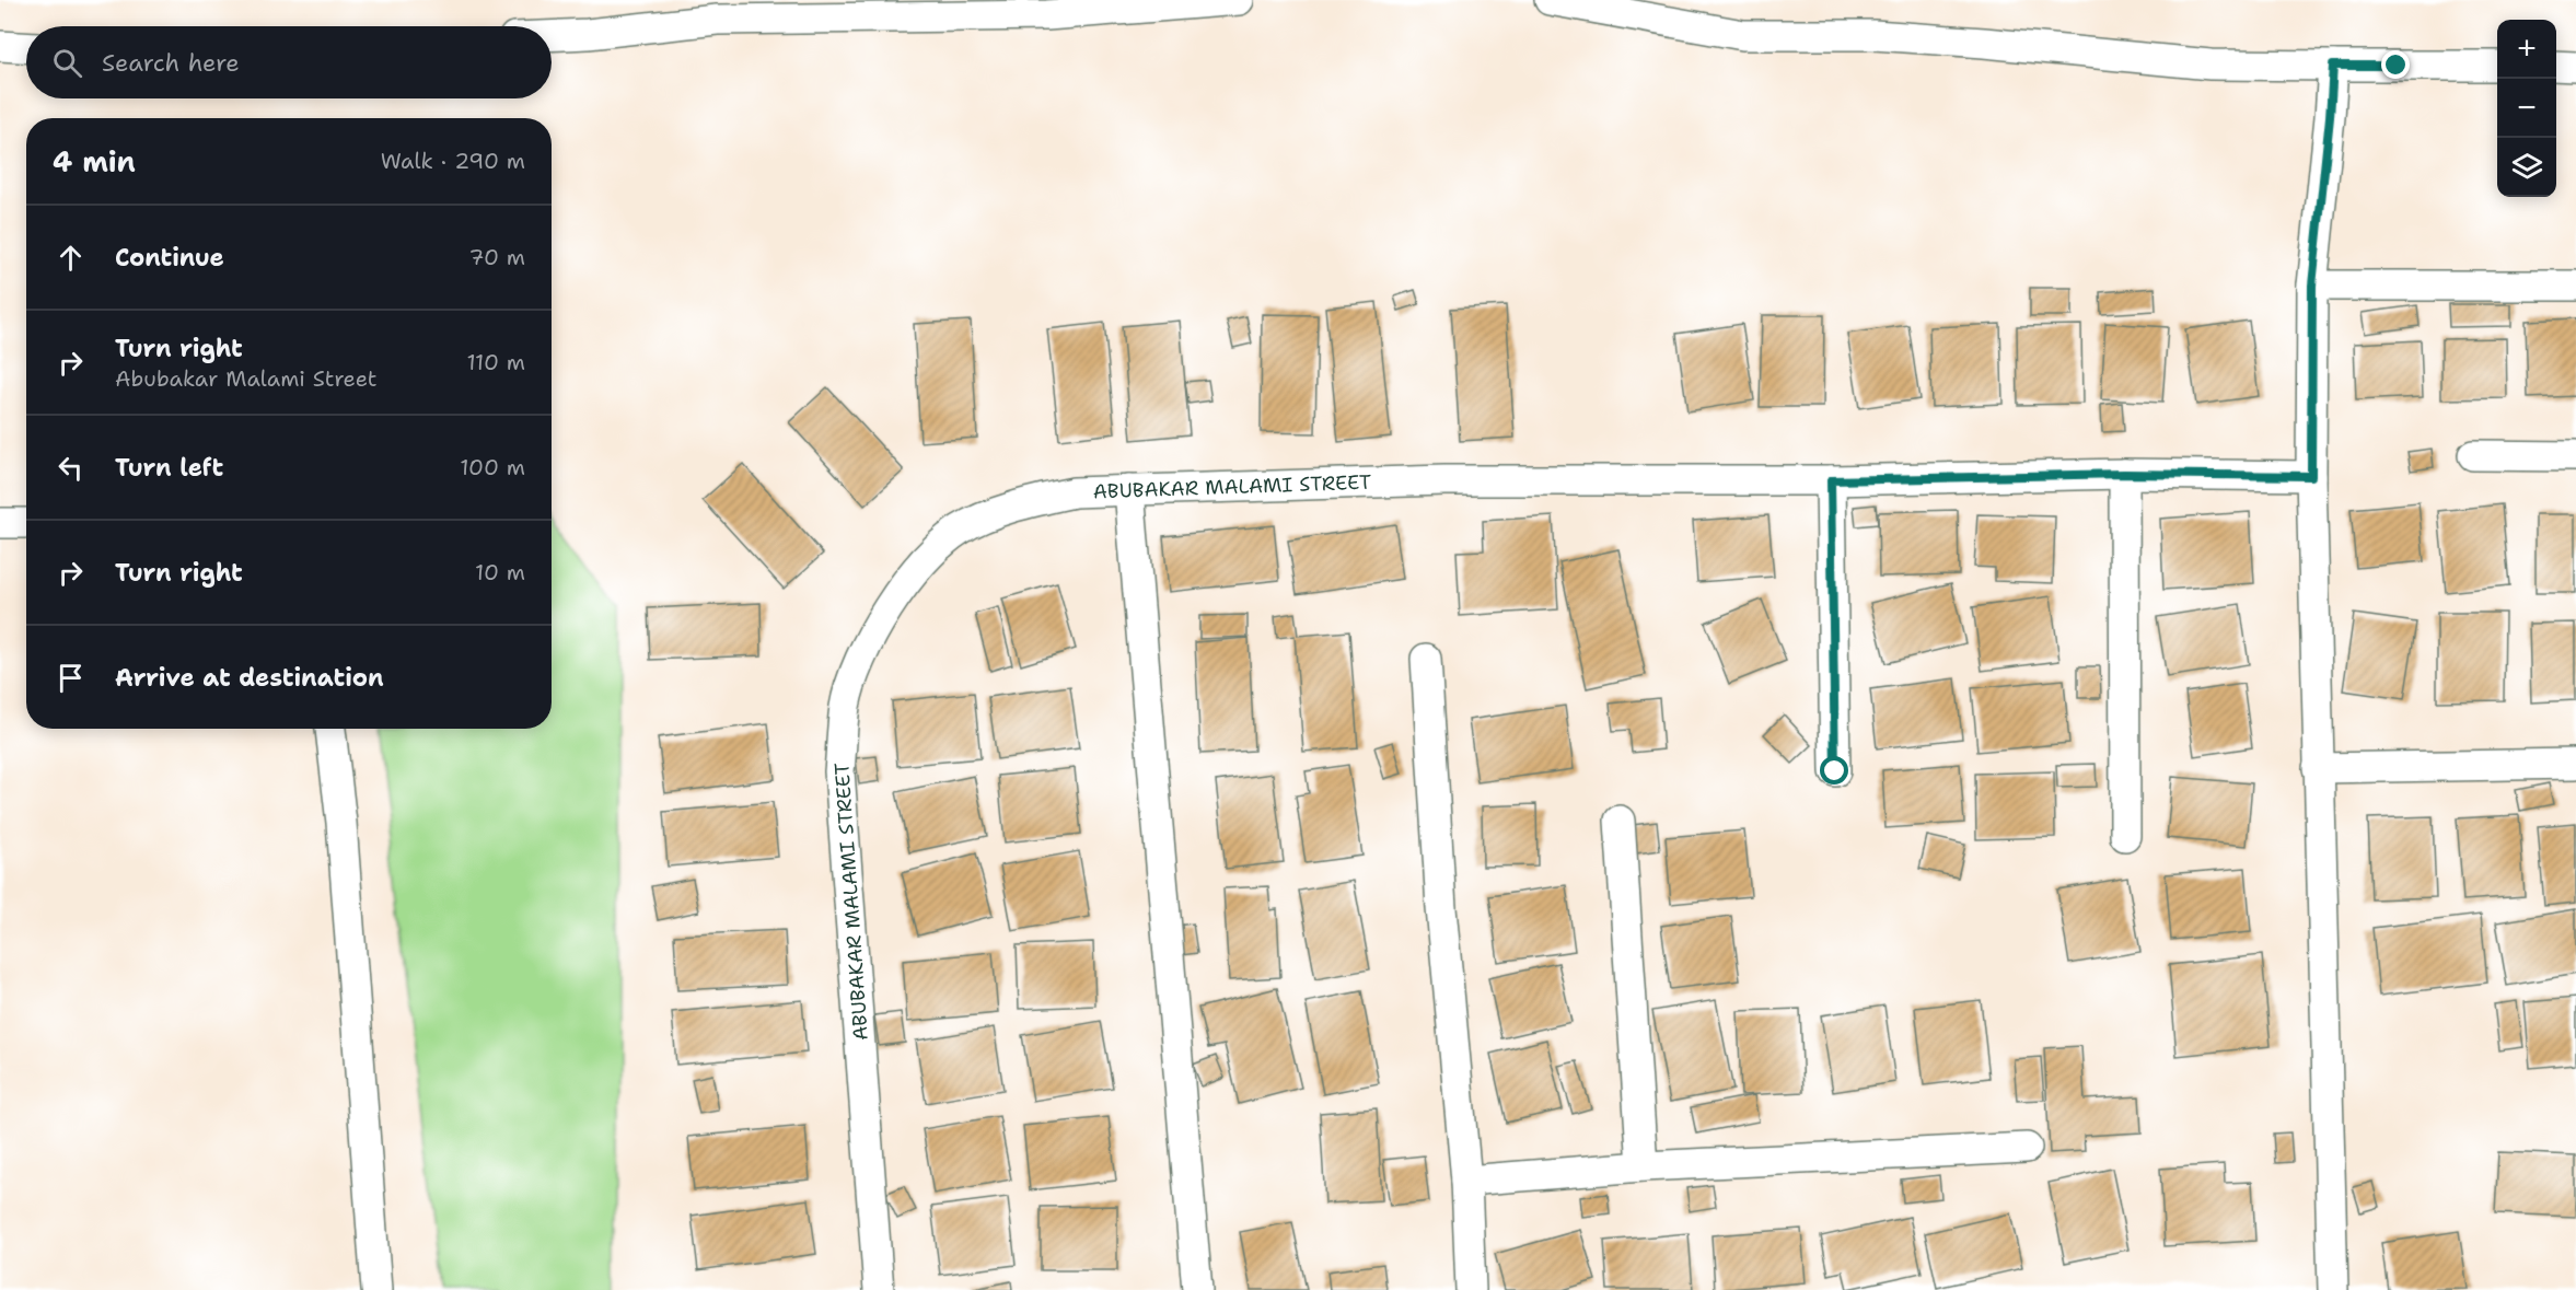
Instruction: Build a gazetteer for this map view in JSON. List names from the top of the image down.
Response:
{
  "streets": {
    "street": ["ABUBAKAR MALAMI STREET"]
  },
  "page": {
    "map_buttons": ["+", "−"],
    "search": "Search here",
    "heading": ["4 min", "Walk · 290 m"],
    "list": [
      ["Continue", "70 m"],
      ["Turn right", "Abubakar Malami Street", "110 m"],
      ["Turn left", "100 m"],
      ["Turn right", "10 m"],
      "Arrive at destination"
    ]
  }
}
